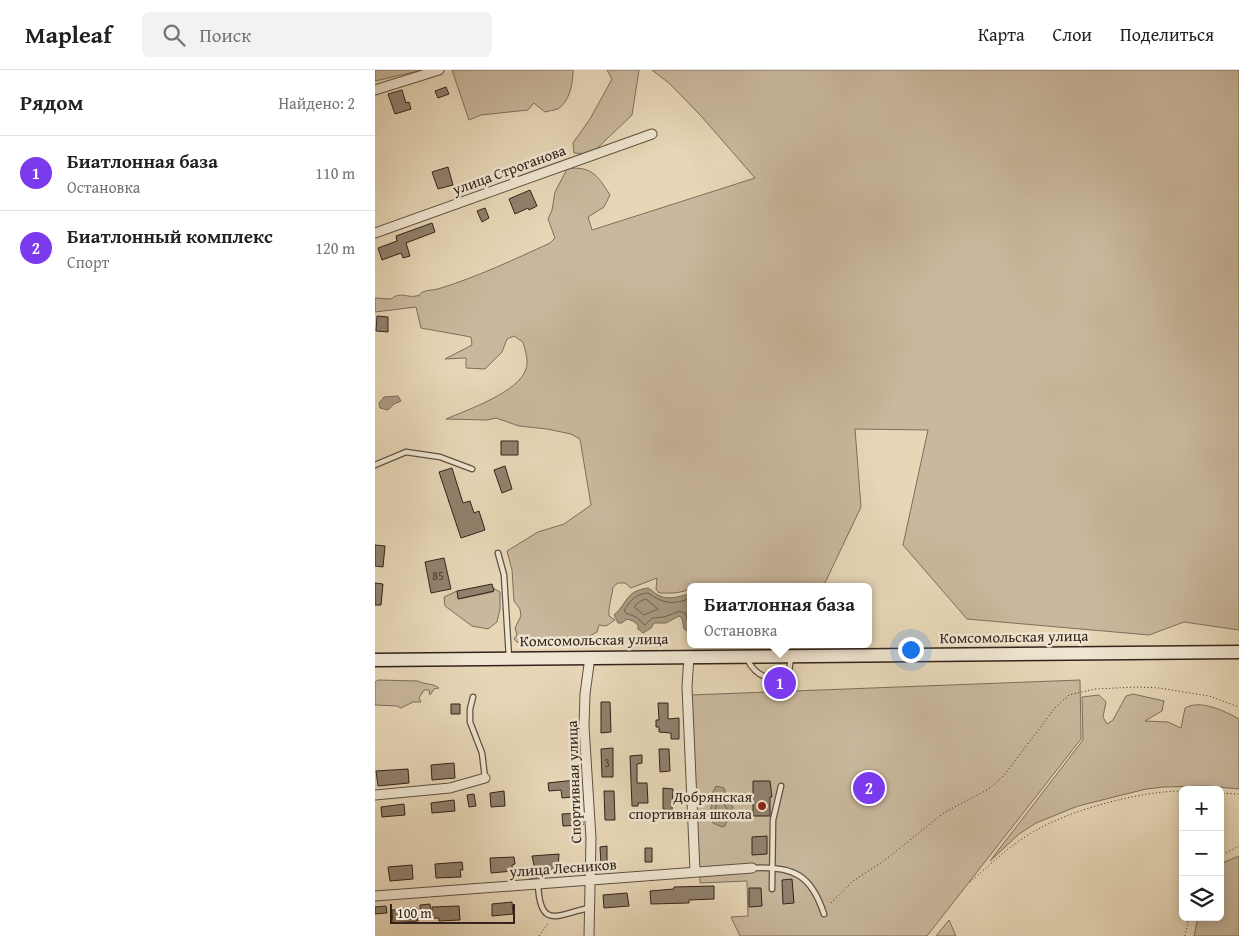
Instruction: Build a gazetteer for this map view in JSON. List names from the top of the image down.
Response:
{
  "streets": {
    "main road": ["Комсомольская улица"],
    "street": ["улица Строганова", "Спортивная улица", "улица Лесников"]
  },
  "crossings": [
    ["Комсомольская улица", "Спортивная улица"],
    ["Спортивная улица", "улица Лесников"]
  ],
  "places": ["Добрянская спортивная школа"],
  "house_numbers": ["85", "3"],
  "scale_bar": "100 m",
  "page": {
    "header": "Mapleaf",
    "search": "Поиск",
    "nav": ["Карта", "Слои", "Поделиться"],
    "heading": ["Рядом", "Найдено: 2"],
    "list": [
      {
        "mark": "1",
        "name": "Биатлонная база",
        "note": "Остановка",
        "value": "110 m"
      },
      {
        "mark": "2",
        "name": "Биатлонный комплекс",
        "note": "Спорт",
        "value": "120 m"
      }
    ],
    "popup": ["Биатлонная база", "Остановка"],
    "pins": ["1", "2"],
    "map_buttons": ["+", "−"],
    "scale": "100 m"
  }
}
